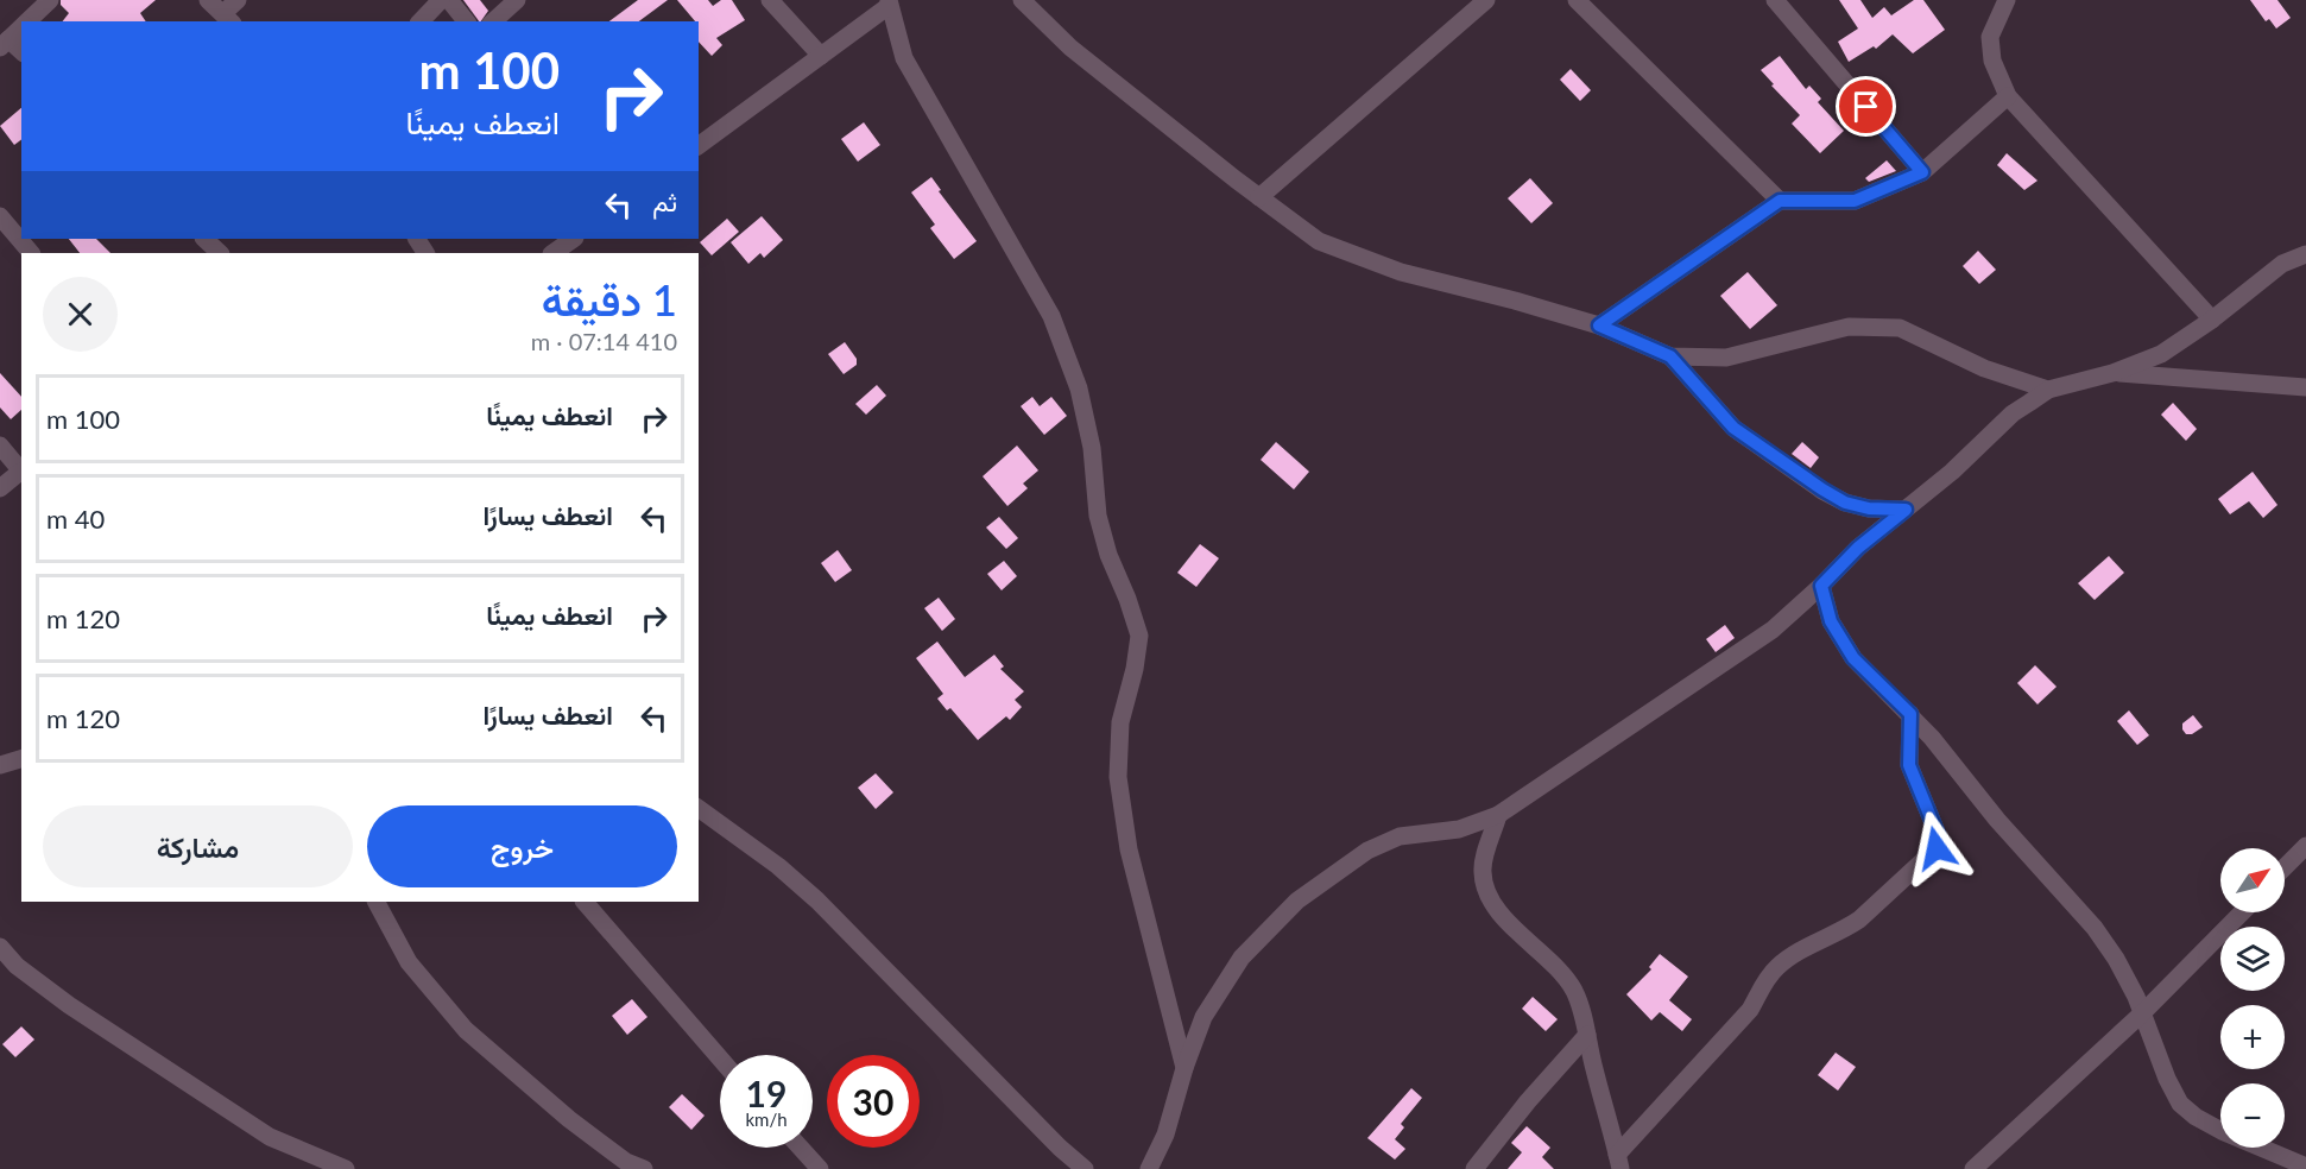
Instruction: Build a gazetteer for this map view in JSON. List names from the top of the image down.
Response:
{
  "north": "top right",
  "page": {
    "turn": ["100 m", "انعطف يمينًا"],
    "then": "ثم",
    "heading": ["1 دقيقة", "410 m · 07:14"],
    "list": [
      {
        "name": "انعطف يمينًا",
        "value": "100 m"
      },
      {
        "name": "انعطف يسارًا",
        "value": "40 m"
      },
      {
        "name": "انعطف يمينًا",
        "value": "120 m"
      },
      {
        "name": "انعطف يسارًا",
        "value": "120 m"
      }
    ],
    "buttons": ["خروج", "مشاركة"],
    "map_buttons": ["+", "−"],
    "speed": "19 km/h",
    "limit": "30"
  }
}
